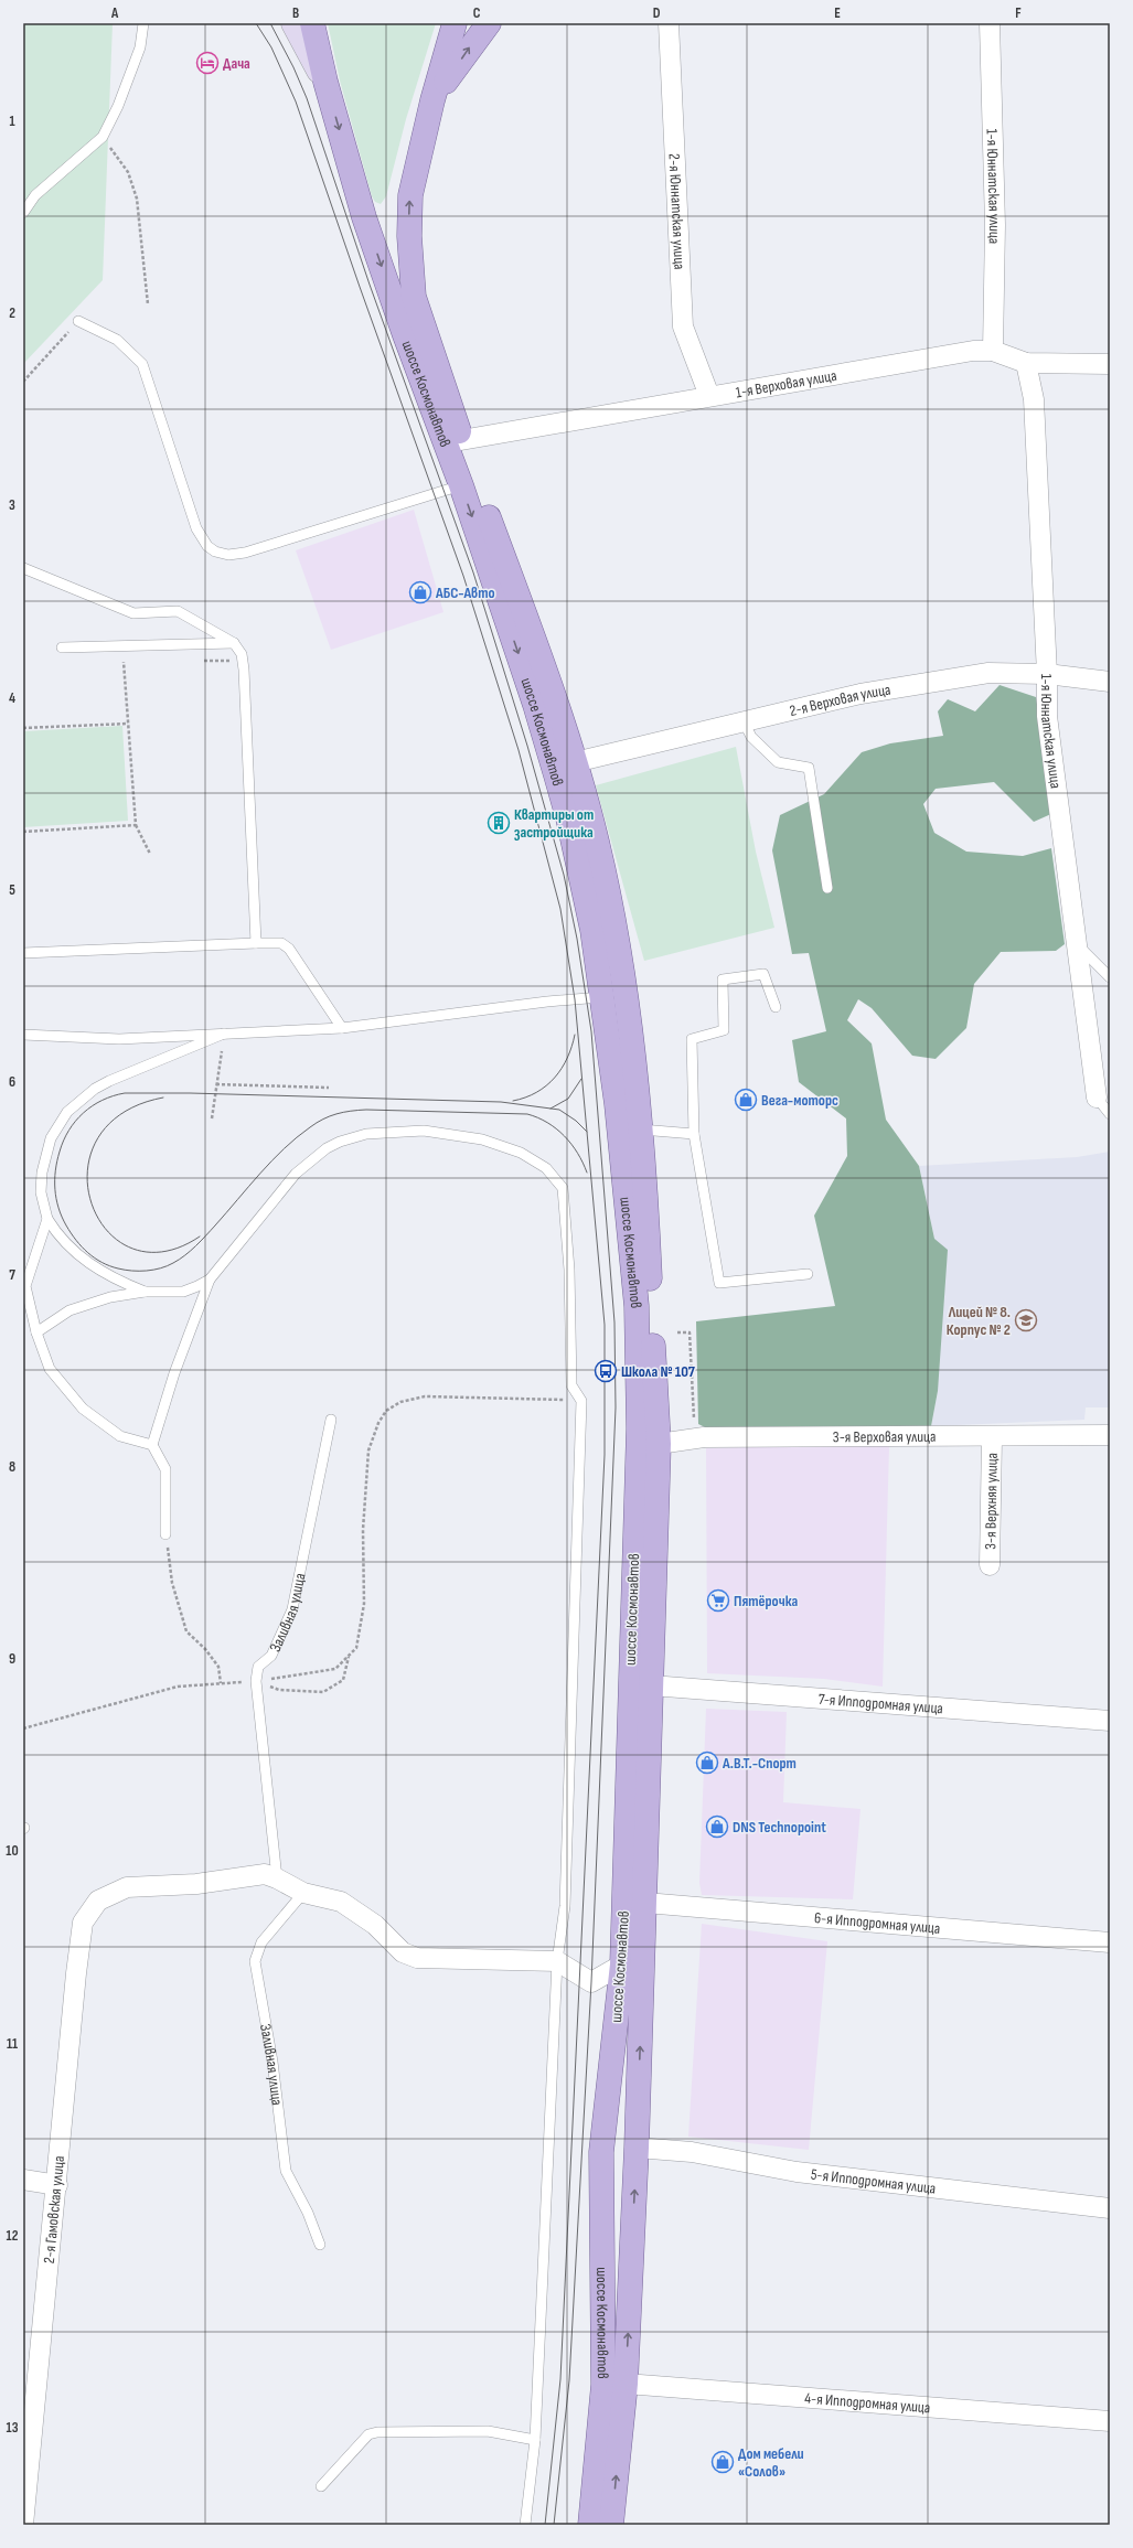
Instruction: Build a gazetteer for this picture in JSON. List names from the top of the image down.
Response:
{
  "streets": {
    "main road": ["шоссе Космонавтов"],
    "street": [
      "1-я Юннатская улица",
      "2-я Юннатская улица",
      "1-я Верховая улица",
      "2-я Верховая улица",
      "3-я Верховая улица",
      "3-я Верхняя улица",
      "7-я Ипподромная улица",
      "6-я Ипподромная улица",
      "5-я Ипподромная улица",
      "2-я Гамовская улица",
      "4-я Ипподромная улица"
    ],
    "lane": ["Заливная улица"]
  },
  "crossings": [
    ["1-я Юннатская улица", "1-я Верховая улица"],
    ["1-я Юннатская улица", "2-я Верховая улица"],
    ["2-я Юннатская улица", "1-я Верховая улица"],
    ["1-я Верховая улица", "шоссе Космонавтов"],
    ["шоссе Космонавтов", "2-я Верховая улица"],
    ["шоссе Космонавтов", "3-я Верховая улица"],
    ["шоссе Космонавтов", "7-я Ипподромная улица"],
    ["шоссе Космонавтов", "6-я Ипподромная улица"],
    ["шоссе Космонавтов", "5-я Ипподромная улица"],
    ["шоссе Космонавтов", "4-я Ипподромная улица"],
    ["3-я Верховая улица", "3-я Верхняя улица"],
    ["Заливная улица", "2-я Гамовская улица"]
  ],
  "places": {
    "hotel": ["Дача"],
    "shop": [
      "АБС-Авто",
      "Вега-моторс",
      "А.В.Т.-Спорт",
      "DNS Technopoint",
      "Дом мебели «Солов»"
    ],
    "building": ["Квартиры от застройщика"],
    "school or university": ["Лицей № 8. Корпус № 2"],
    "bus stop": ["Школа № 107"],
    "supermarket": ["Пятёрочка"]
  },
  "grid": {
    "columns": [
      "A",
      "B",
      "C",
      "D",
      "E",
      "F"
    ],
    "rows": [
      "1",
      "2",
      "3",
      "4",
      "5",
      "6",
      "7",
      "8",
      "9",
      "10",
      "11",
      "12",
      "13"
    ]
  }
}
